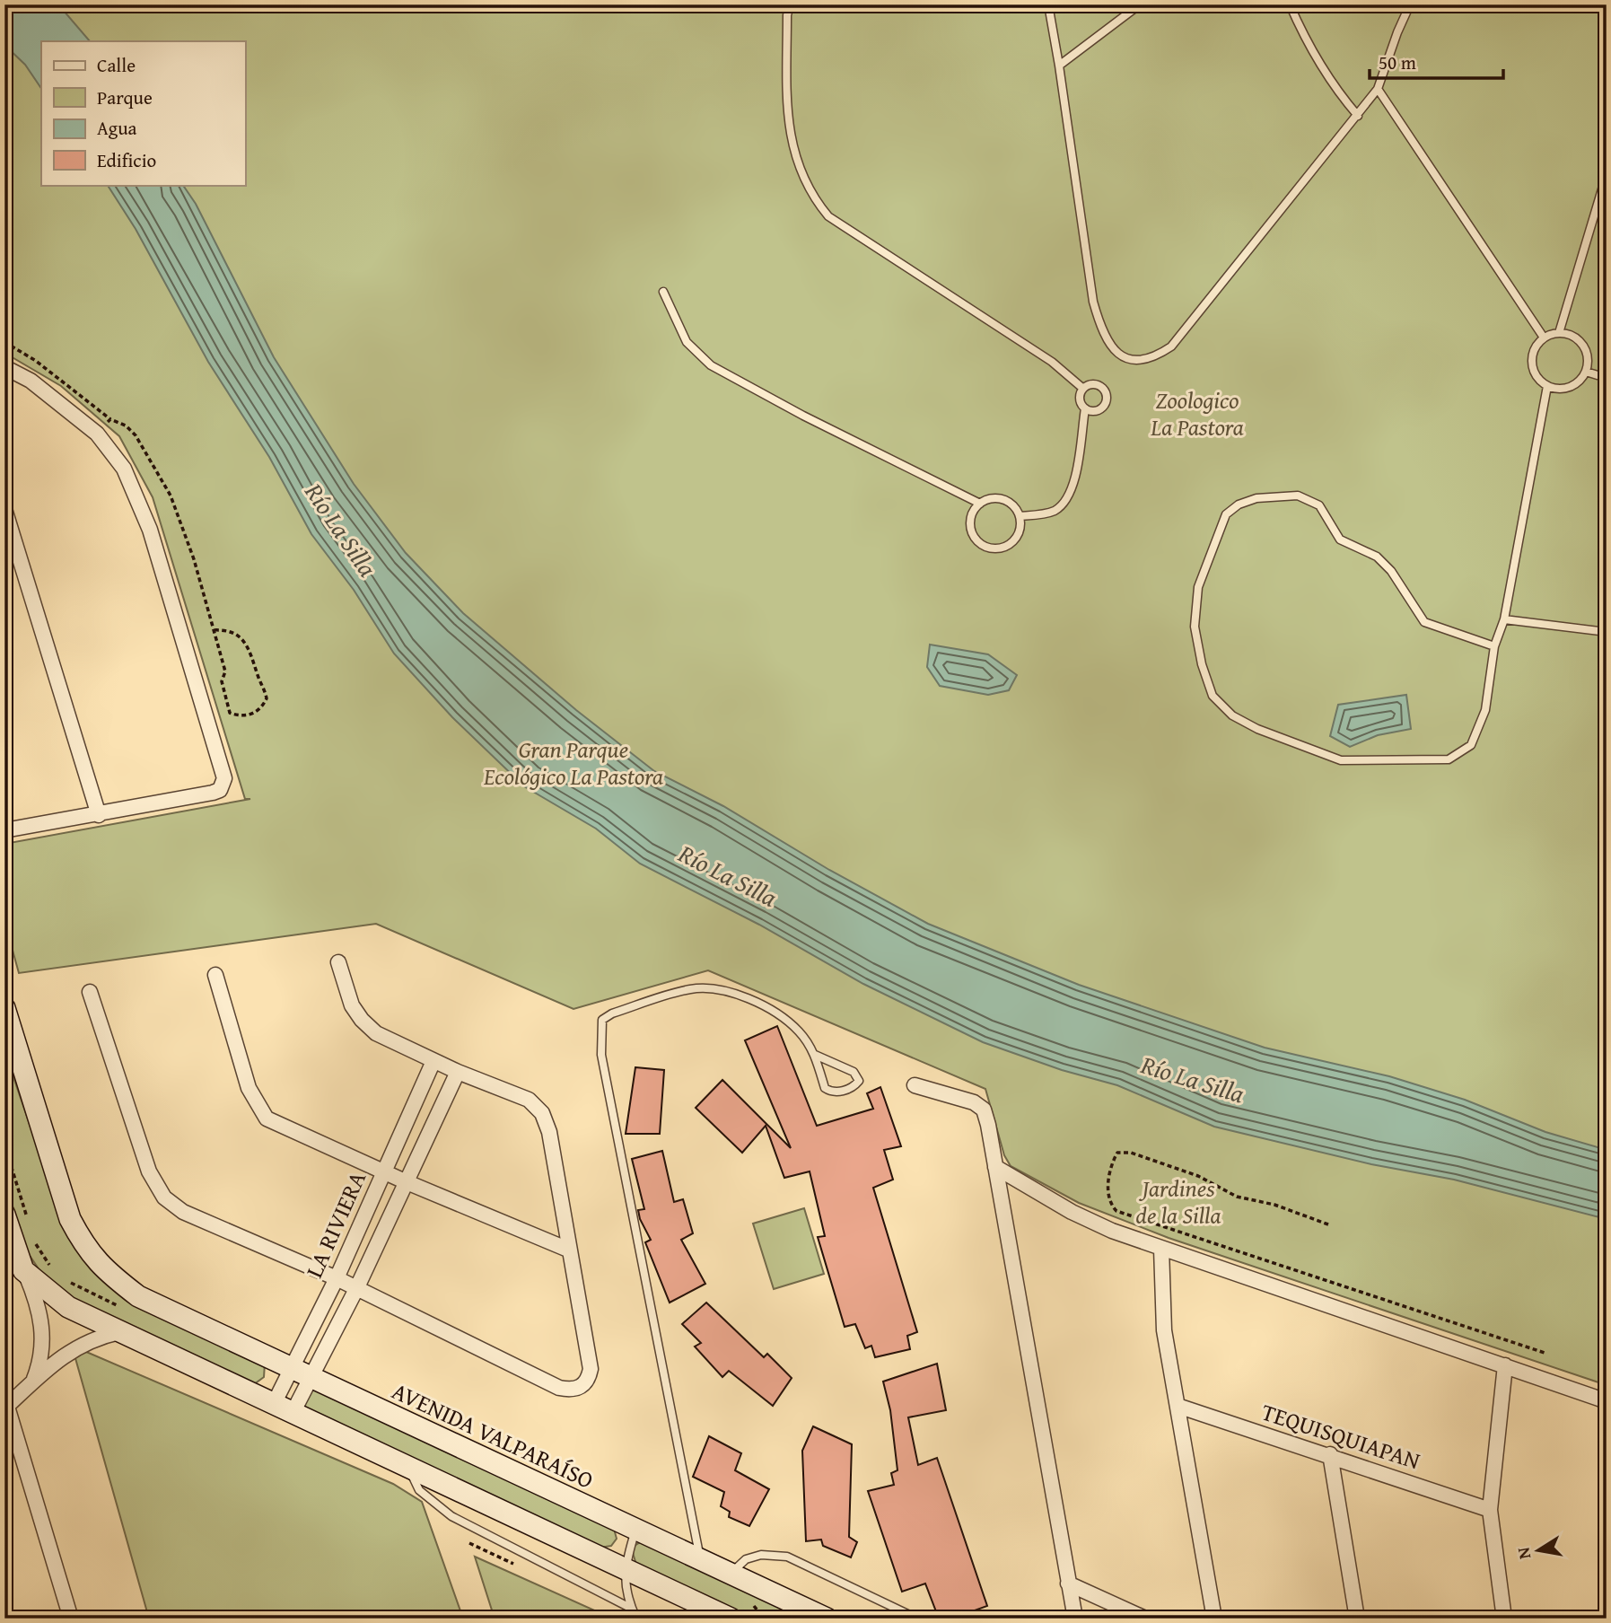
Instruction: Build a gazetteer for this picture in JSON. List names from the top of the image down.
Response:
{
  "streets": {
    "main road": ["AVENIDA VALPARAÍSO"],
    "street": ["LA RIVIERA", "TEQUISQUIAPAN"]
  },
  "crossings": [
    ["LA RIVIERA", "AVENIDA VALPARAÍSO"]
  ],
  "water": ["Río La Silla"],
  "parks": ["Zoologico La Pastora", "Gran Parque Ecológico La Pastora", "Jardines de la Silla"],
  "legend": [
    "Calle",
    "Parque",
    "Agua",
    "Edificio"
  ],
  "scale_bar": "50 m",
  "north": "left"
}
